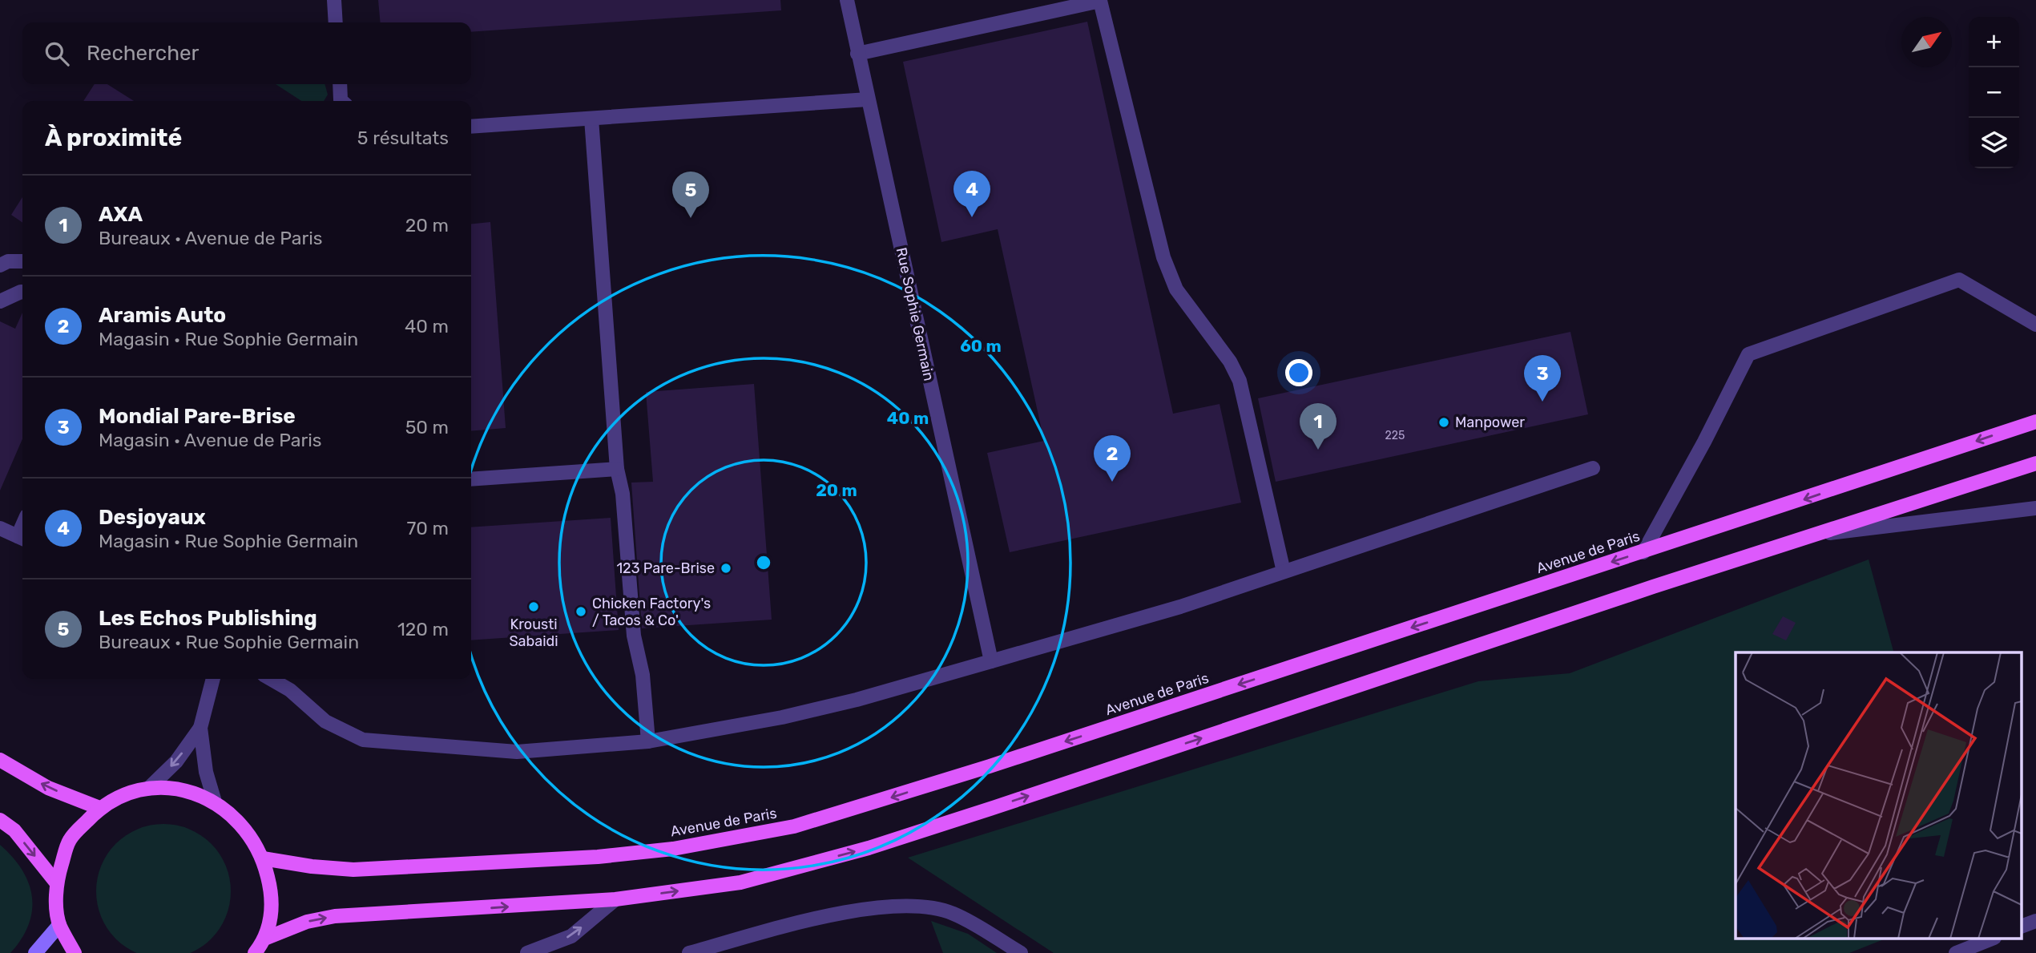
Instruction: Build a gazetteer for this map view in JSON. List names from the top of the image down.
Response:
{
  "streets": {
    "main road": ["Avenue de Paris"],
    "street": ["Rue Sophie Germain"]
  },
  "places": [
    "Manpower",
    "123 Pare-Brise",
    "Krousti Sabaidi",
    "Chicken Factory's / Tacos & Co'"
  ],
  "house_numbers": ["225"],
  "north": "top right",
  "page": {
    "map_buttons": ["+", "−"],
    "search": "Rechercher",
    "heading": ["À proximité", "5 résultats"],
    "pins": [
      "4",
      "5",
      "3",
      "1",
      "2"
    ],
    "list": [
      {
        "mark": "1",
        "name": "AXA",
        "note": "Bureaux · Avenue de Paris",
        "value": "20 m"
      },
      {
        "mark": "2",
        "name": "Aramis Auto",
        "note": "Magasin · Rue Sophie Germain",
        "value": "40 m"
      },
      {
        "mark": "3",
        "name": "Mondial Pare-Brise",
        "note": "Magasin · Avenue de Paris",
        "value": "50 m"
      },
      {
        "mark": "4",
        "name": "Desjoyaux",
        "note": "Magasin · Rue Sophie Germain",
        "value": "70 m"
      },
      {
        "mark": "5",
        "name": "Les Echos Publishing",
        "note": "Bureaux · Rue Sophie Germain",
        "value": "120 m"
      }
    ]
  },
  "rings": ["60 m", "40 m", "20 m"]
}
